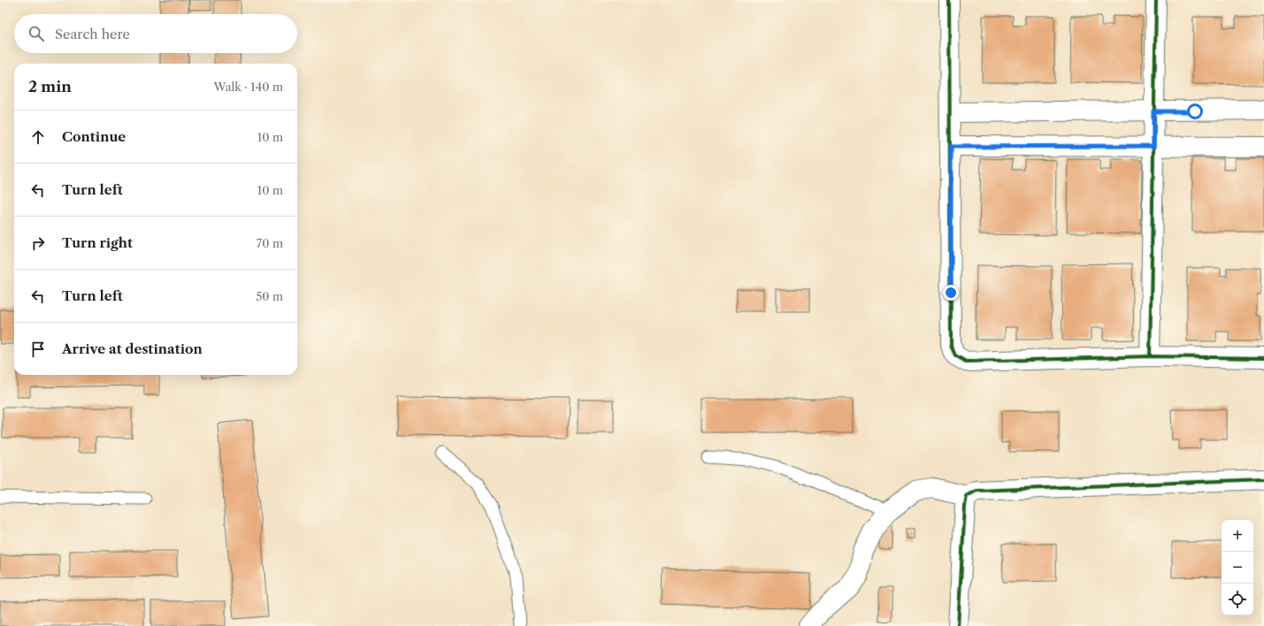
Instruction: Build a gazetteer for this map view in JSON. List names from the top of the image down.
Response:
{
  "page": {
    "search": "Search here",
    "heading": ["2 min", "Walk · 140 m"],
    "list": [
      ["Continue", "10 m"],
      ["Turn left", "10 m"],
      ["Turn right", "70 m"],
      ["Turn left", "50 m"],
      "Arrive at destination"
    ],
    "map_buttons": ["+", "−"]
  }
}
